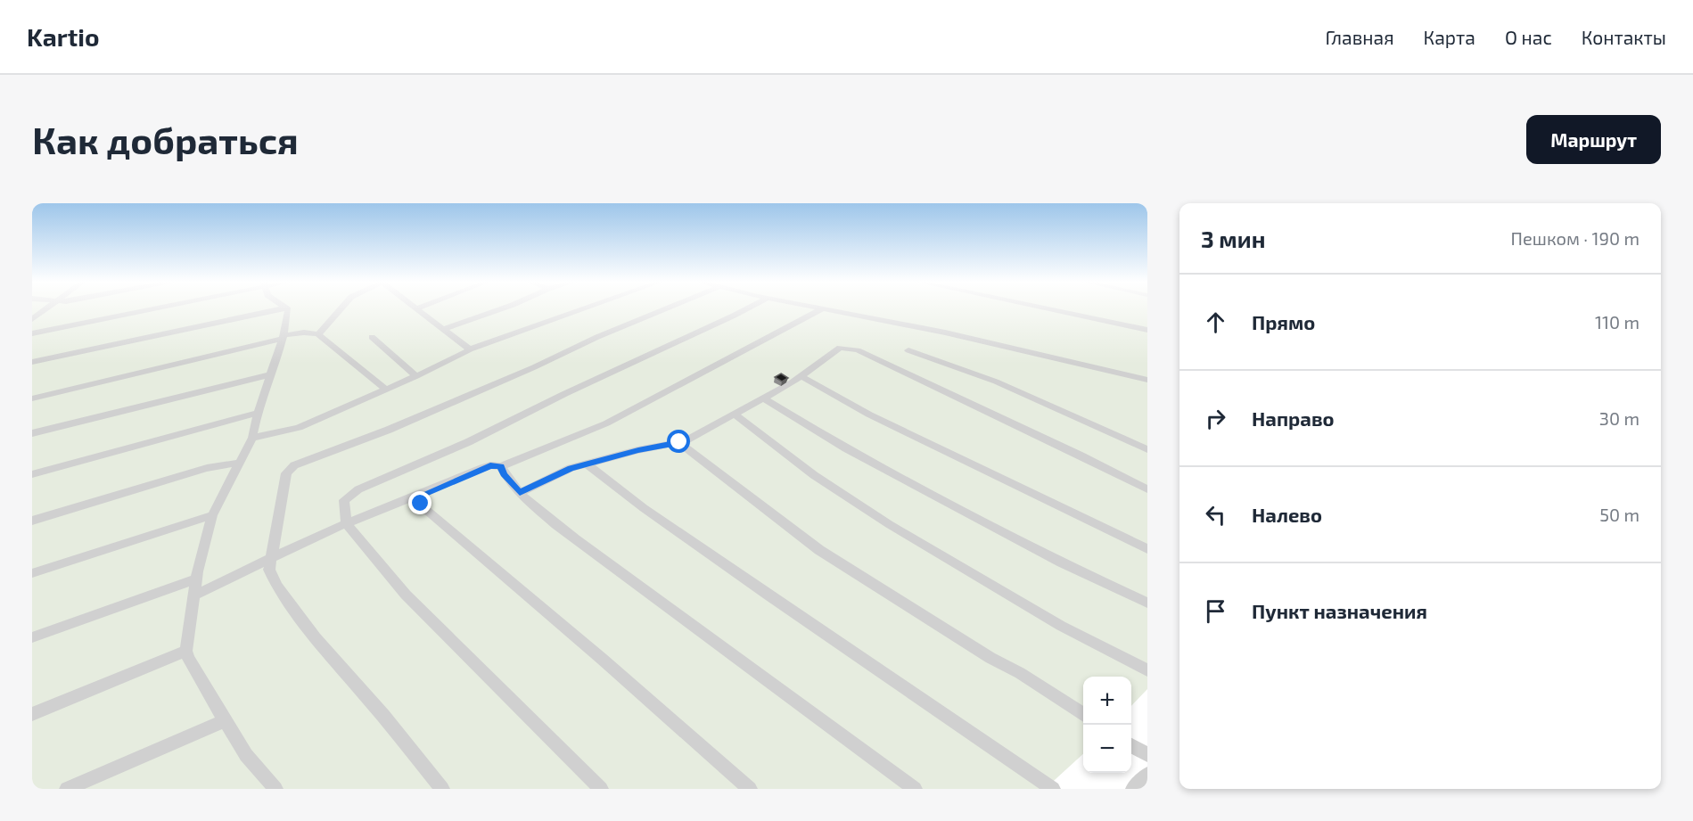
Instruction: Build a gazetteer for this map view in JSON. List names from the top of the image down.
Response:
{
  "page": {
    "header": "Kartio",
    "nav": [
      "Главная",
      "Карта",
      "О нас",
      "Контакты"
    ],
    "buttons": "Маршрут",
    "title": "Как добраться",
    "heading": ["3 мин", "Пешком · 190 m"],
    "list": [
      ["Прямо", "110 m"],
      ["Направо", "30 m"],
      ["Налево", "50 m"],
      "Пункт назначения"
    ],
    "map_buttons": ["+", "−"]
  }
}
